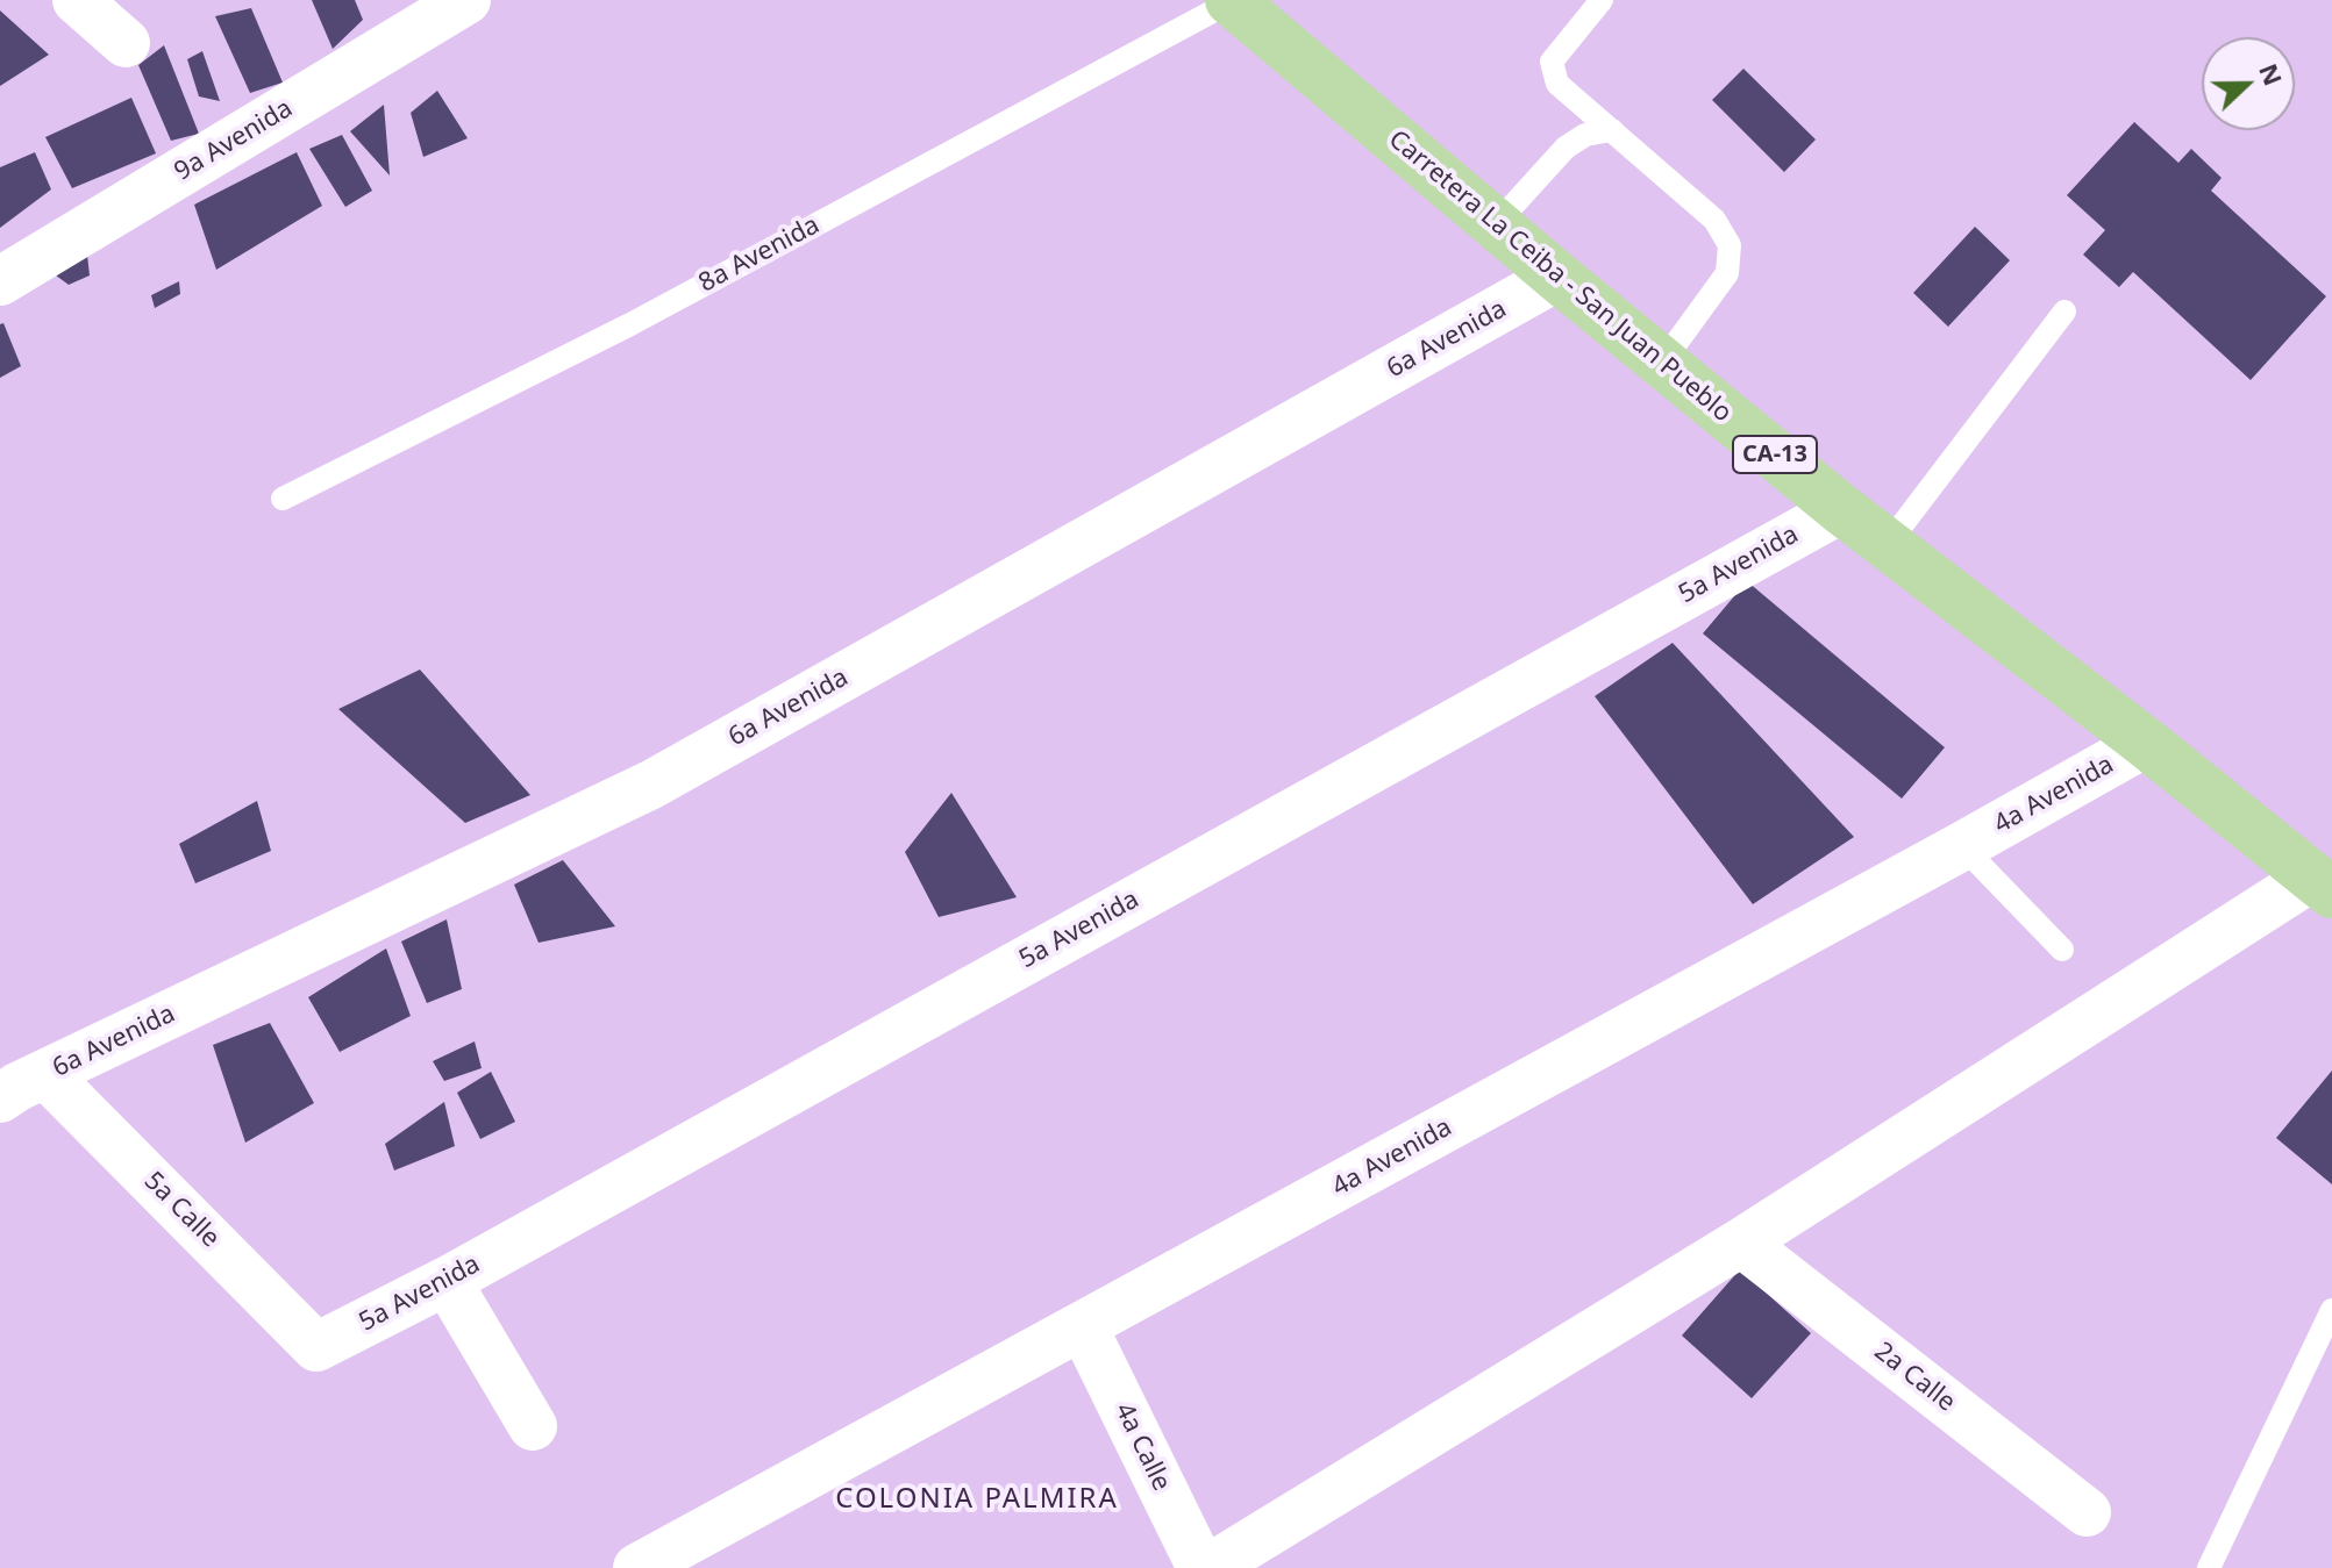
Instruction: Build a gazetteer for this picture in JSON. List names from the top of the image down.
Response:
{
  "streets": {
    "main road": ["Carretera La Ceiba - San Juan Pueblo", "CA-13"],
    "street": [
      "9a Avenida",
      "6a Avenida",
      "5a Avenida",
      "4a Avenida",
      "5a Calle",
      "2a Calle",
      "4a Calle"
    ],
    "lane": ["8a Avenida"]
  },
  "crossings": [
    ["8a Avenida", "Carretera La Ceiba - San Juan Pueblo"],
    ["Carretera La Ceiba - San Juan Pueblo", "6a Avenida"],
    ["Carretera La Ceiba - San Juan Pueblo", "5a Avenida"],
    ["Carretera La Ceiba - San Juan Pueblo", "4a Avenida"],
    ["6a Avenida", "5a Calle"],
    ["5a Avenida", "5a Calle"],
    ["4a Avenida", "4a Calle"]
  ],
  "districts": ["COLONIA PALMIRA"],
  "north": "right"
}
